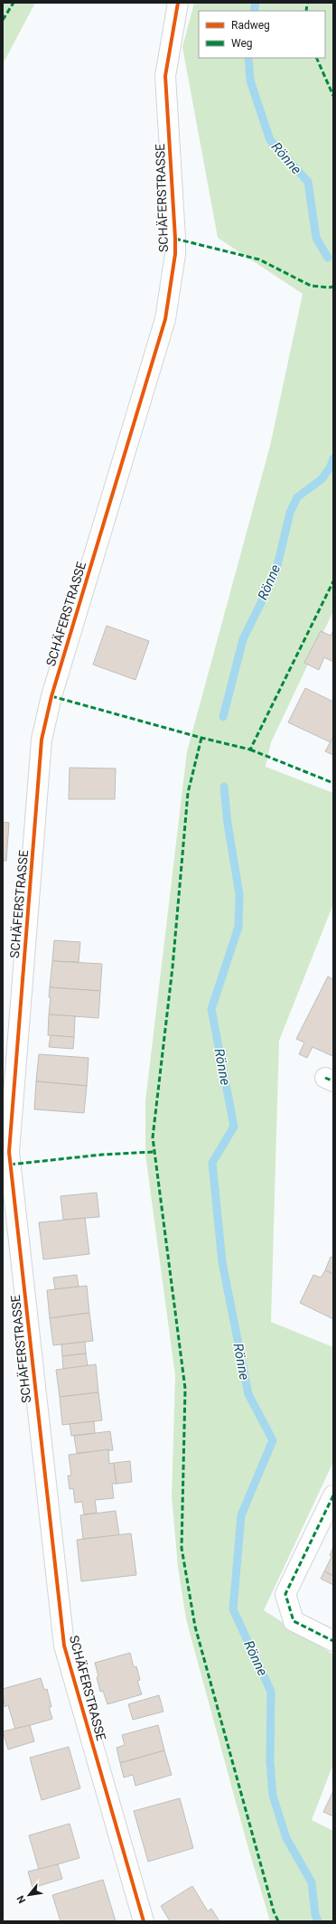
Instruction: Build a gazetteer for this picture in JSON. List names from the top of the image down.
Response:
{
  "streets": {
    "street": ["SCHÄFERSTRASSE"]
  },
  "water": ["Rönne"],
  "legend": ["Radweg", "Weg"],
  "north": "bottom left"
}
